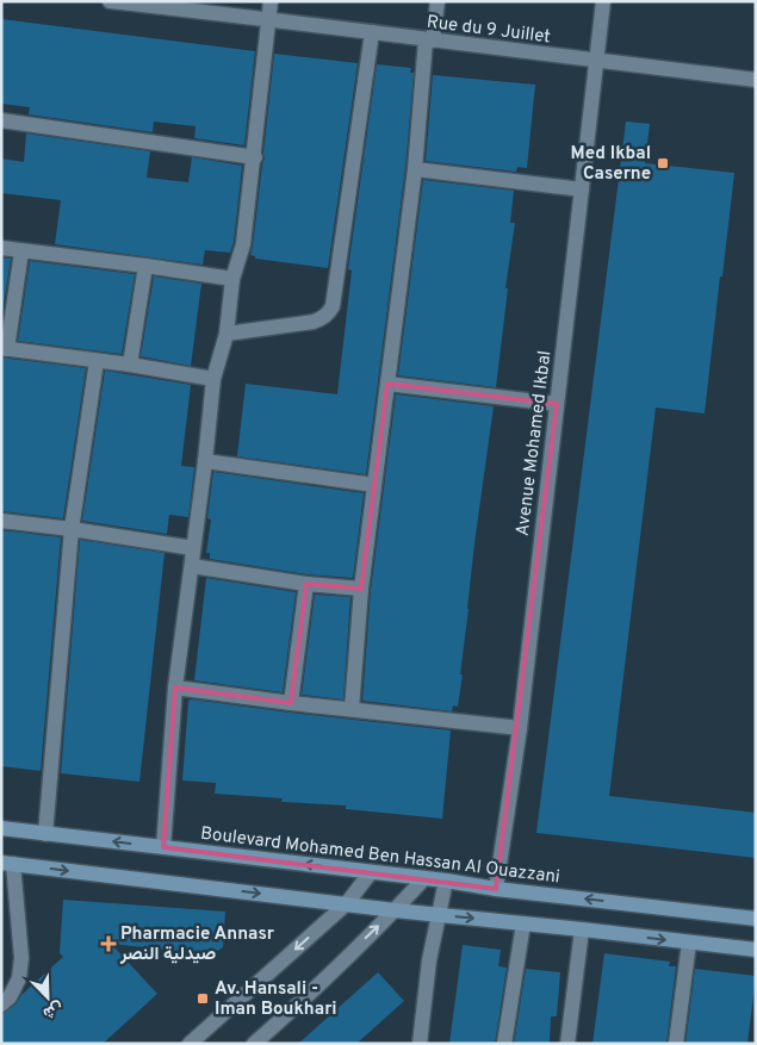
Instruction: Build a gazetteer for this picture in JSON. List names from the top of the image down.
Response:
{
  "streets": {
    "street": ["Rue du 9 Juillet", "Avenue Mohamed Ikbal", "Boulevard Mohamed Ben Hassan Al Ouazzani"]
  },
  "crossings": [
    ["Rue du 9 Juillet", "Avenue Mohamed Ikbal"],
    ["Avenue Mohamed Ikbal", "Boulevard Mohamed Ben Hassan Al Ouazzani"]
  ],
  "places": {
    "transit": ["Med Ikbal Caserne", "Av. Hansali - Iman Boukhari"],
    "health": ["Pharmacie Annasr صيدلية النصر"]
  },
  "north": "bottom right"
}
